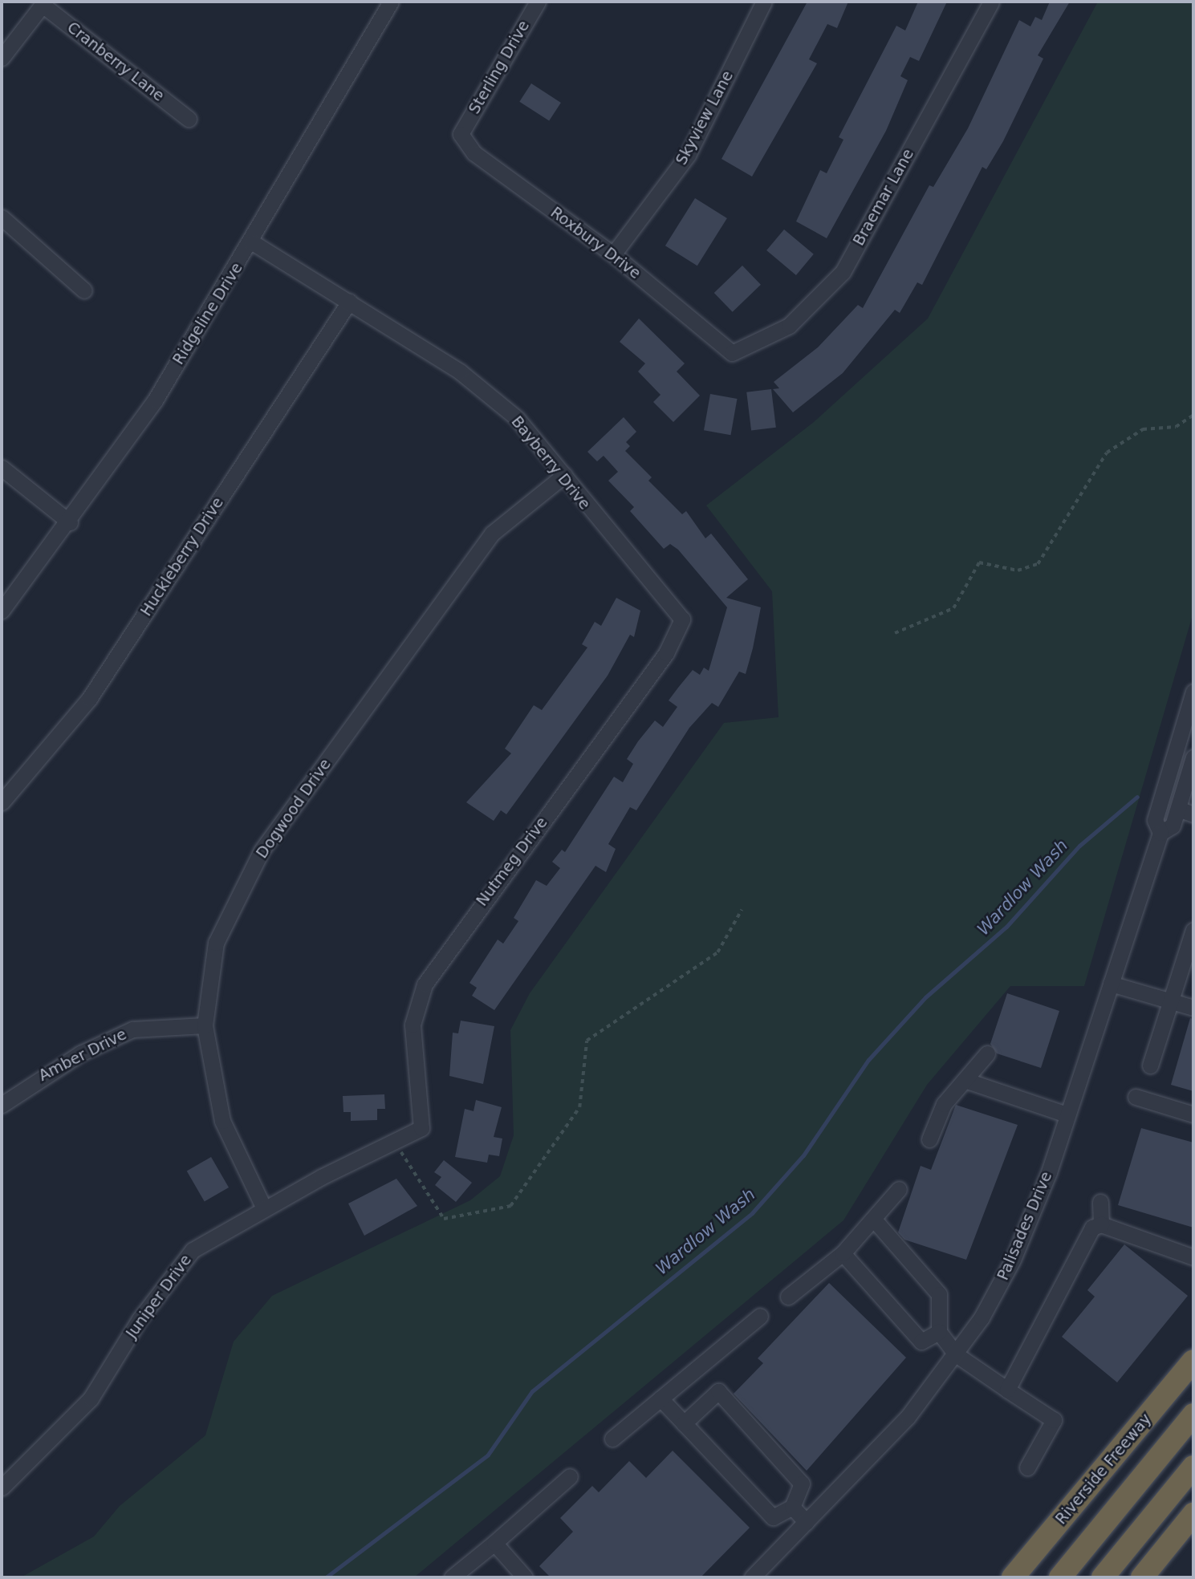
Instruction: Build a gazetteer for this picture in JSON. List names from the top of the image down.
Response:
{
  "streets": {
    "highway": ["Riverside Freeway"],
    "street": [
      "Cranberry Lane",
      "Sterling Drive",
      "Skyview Lane",
      "Braemar Lane",
      "Roxbury Drive",
      "Ridgeline Drive",
      "Bayberry Drive",
      "Huckleberry Drive",
      "Dogwood Drive",
      "Nutmeg Drive",
      "Amber Drive",
      "Palisades Drive",
      "Juniper Drive"
    ]
  },
  "crossings": [
    ["Sterling Drive", "Roxbury Drive"],
    ["Skyview Lane", "Roxbury Drive"],
    ["Braemar Lane", "Roxbury Drive"],
    ["Ridgeline Drive", "Bayberry Drive"],
    ["Bayberry Drive", "Huckleberry Drive"],
    ["Bayberry Drive", "Dogwood Drive"],
    ["Bayberry Drive", "Nutmeg Drive"],
    ["Dogwood Drive", "Amber Drive"],
    ["Dogwood Drive", "Juniper Drive"],
    ["Nutmeg Drive", "Juniper Drive"]
  ],
  "water": ["Wardlow Wash"]
}
